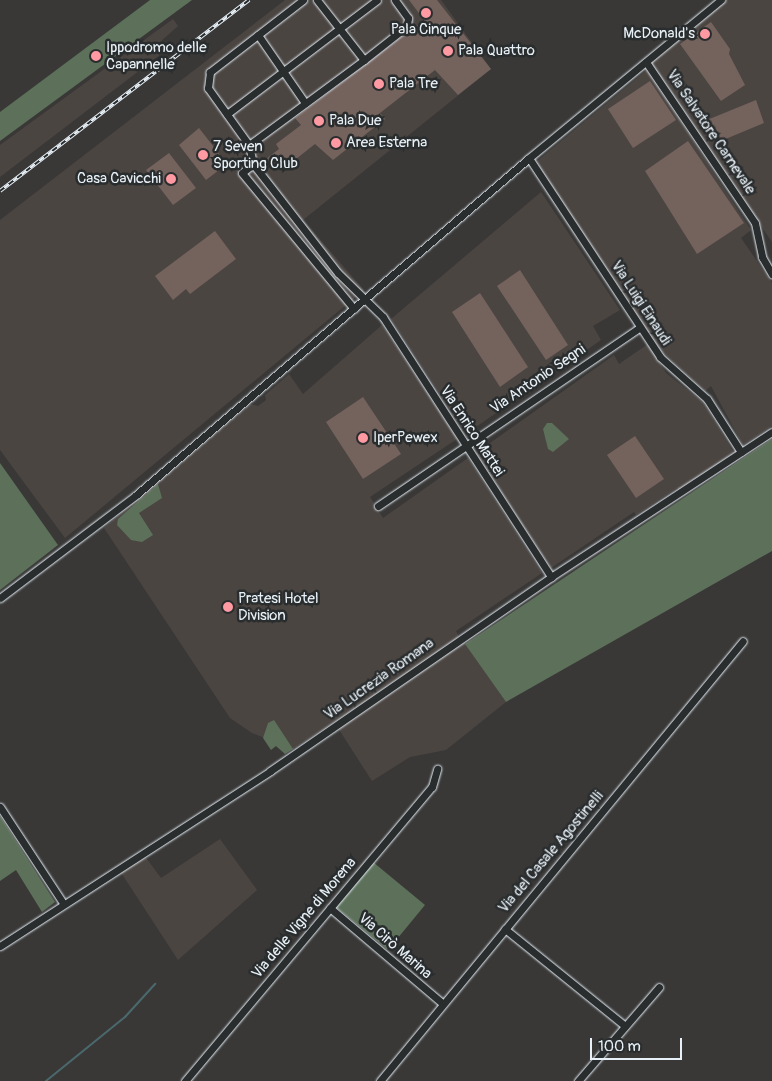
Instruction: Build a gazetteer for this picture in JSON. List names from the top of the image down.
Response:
{
  "streets": {
    "street": [
      "Via Salvatore Carnevale",
      "Via Luigi Einaudi",
      "Via Antonio Segni",
      "Via Enrico Mattei",
      "Via Lucrezia Romana",
      "Via del Casale Agostinelli",
      "Via delle Vigne di Morena",
      "Via Cirò Marina"
    ]
  },
  "crossings": [
    ["Via Luigi Einaudi", "Via Antonio Segni"],
    ["Via Luigi Einaudi", "Via Lucrezia Romana"],
    ["Via Antonio Segni", "Via Enrico Mattei"],
    ["Via Enrico Mattei", "Via Lucrezia Romana"],
    ["Via del Casale Agostinelli", "Via Cirò Marina"],
    ["Via delle Vigne di Morena", "Via Cirò Marina"]
  ],
  "places": [
    "Pala Cinque",
    "McDonald's",
    "Pala Quattro",
    "Ippodromo delle Capannelle",
    "Pala Tre",
    "Pala Due",
    "Area Esterna",
    "7 Seven Sporting Club",
    "Casa Cavicchi",
    "IperPewex",
    "Pratesi Hotel Division"
  ],
  "scale_bar": "100 m"
}
